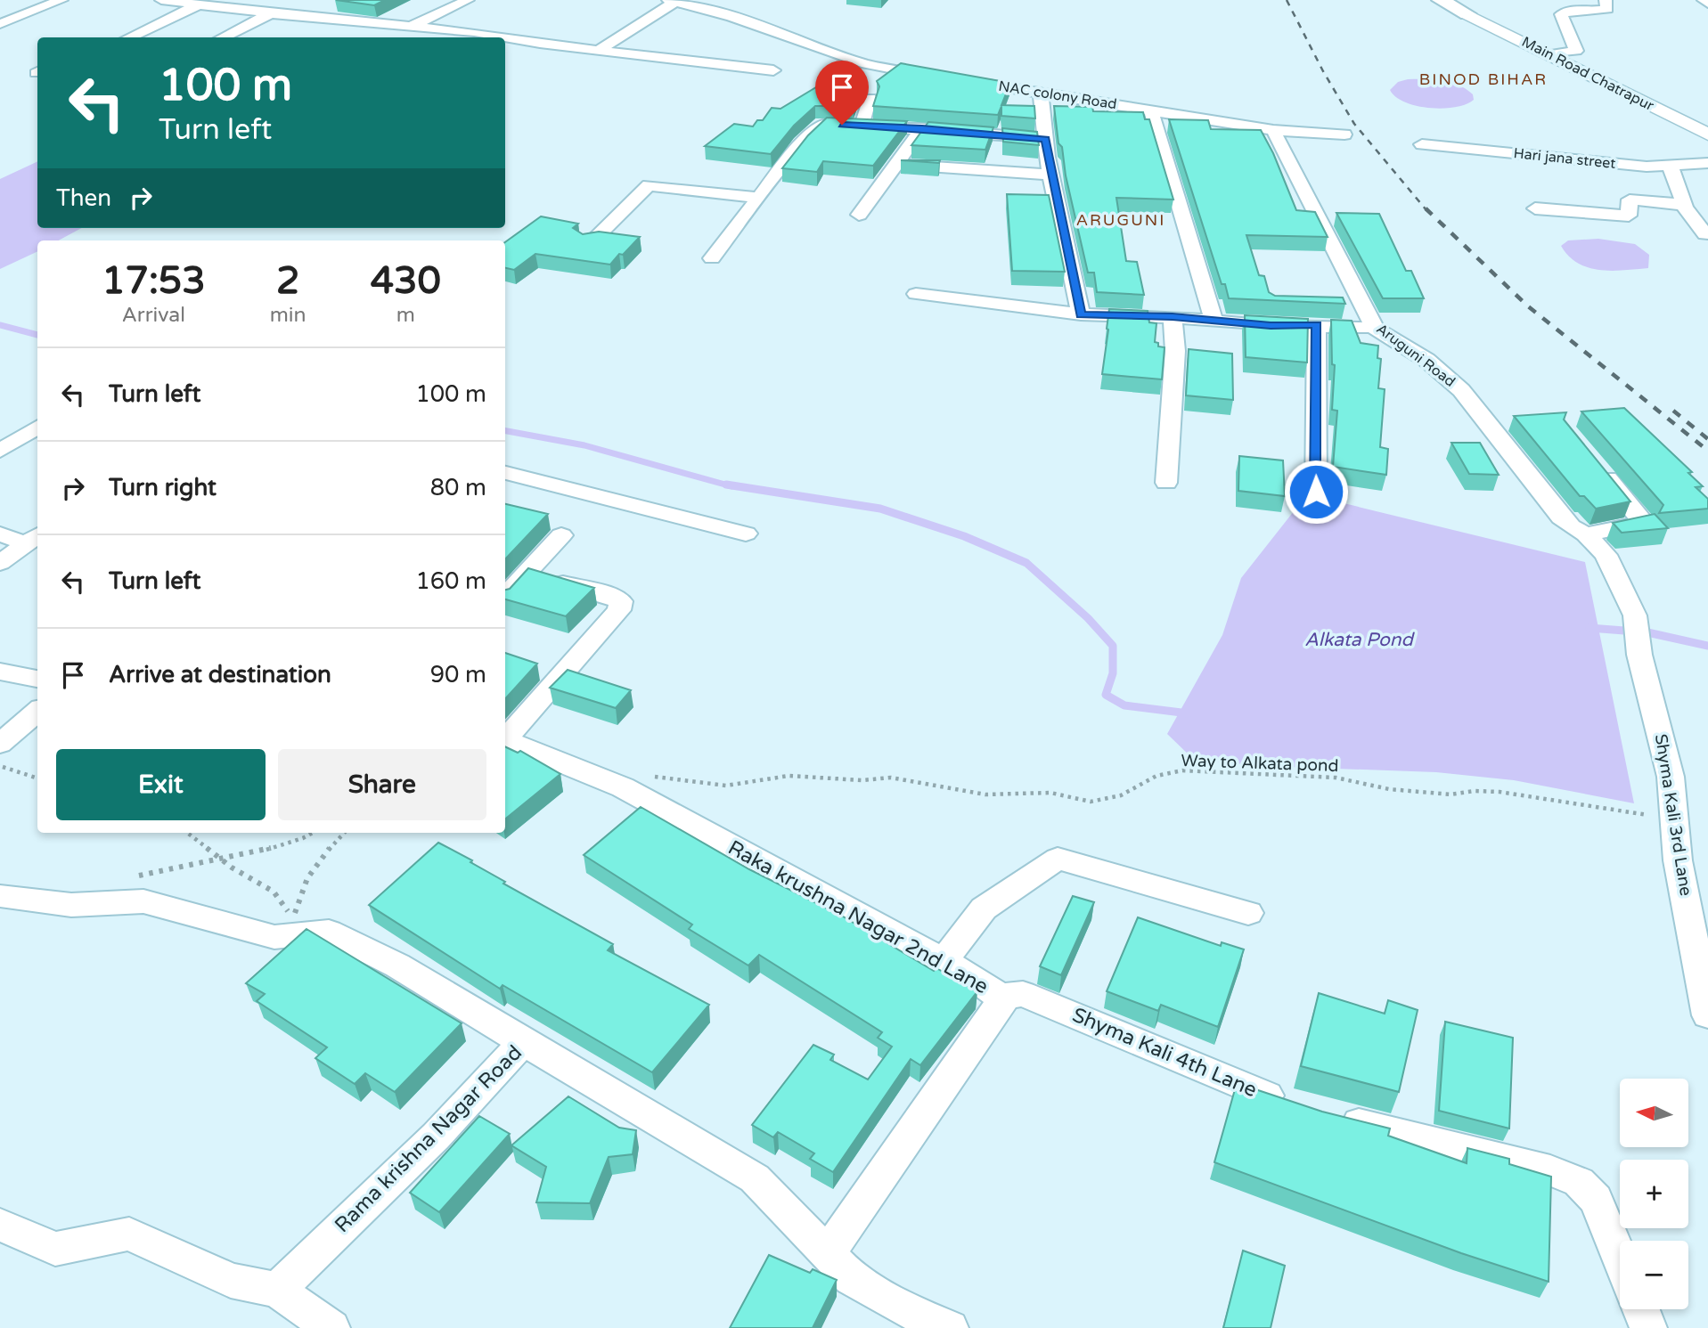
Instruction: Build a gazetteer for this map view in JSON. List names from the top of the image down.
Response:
{
  "streets": {
    "street": [
      "Main Road Chatrapur",
      "NAC colony Road",
      "Hari jana street",
      "Aruguni Road",
      "Shyma Kali 3rd Lane",
      "Raka krushna Nagar 2nd Lane",
      "Shyma Kali 4th Lane",
      "Rama krishna Nagar Road"
    ],
    "path": ["Way to Alkata pond"]
  },
  "crossings": [
    ["NAC colony Road", "Aruguni Road"],
    ["Aruguni Road", "Shyma Kali 3rd Lane"],
    ["Way to Alkata pond", "Shyma Kali 3rd Lane"],
    ["Raka krushna Nagar 2nd Lane", "Shyma Kali 4th Lane"],
    ["Raka krushna Nagar 2nd Lane", "Rama krishna Nagar Road"]
  ],
  "districts": ["BINOD BIHAR", "ARUGUNI"],
  "water": ["Alkata Pond"],
  "north": "left",
  "page": {
    "turn": ["100 m", "Turn left"],
    "then": "Then",
    "eta": [
      "17:53",
      "Arrival",
      "2",
      "min",
      "430",
      "m"
    ],
    "list": [
      {
        "name": "Turn left",
        "value": "100 m"
      },
      {
        "name": "Turn right",
        "value": "80 m"
      },
      {
        "name": "Turn left",
        "value": "160 m"
      },
      {
        "name": "Arrive at destination",
        "value": "90 m"
      }
    ],
    "buttons": ["Exit", "Share"],
    "map_buttons": ["+", "−"]
  }
}
